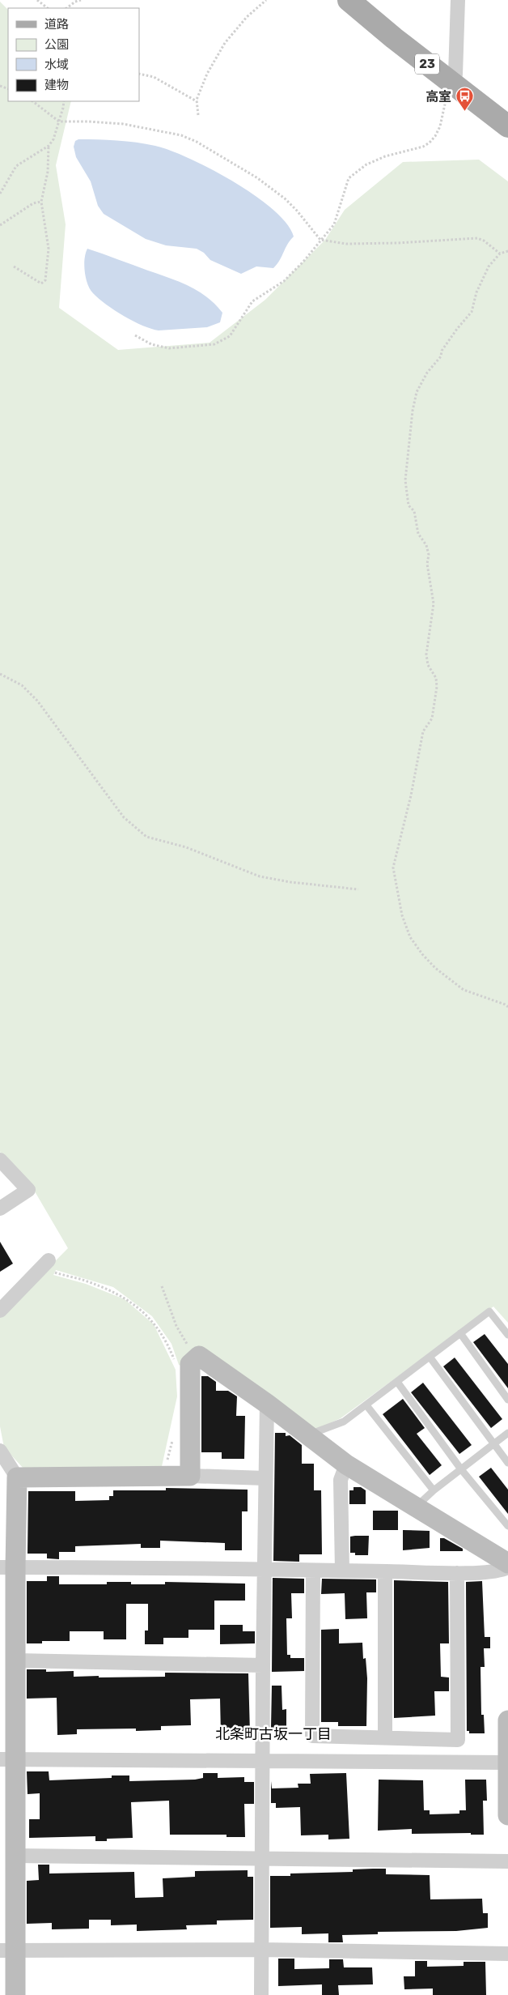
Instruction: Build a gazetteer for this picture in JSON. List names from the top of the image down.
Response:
{
  "streets": {
    "main road": ["23"]
  },
  "districts": ["北条町古坂一丁目"],
  "places": {
    "bus stop": ["高室"]
  },
  "legend": [
    "道路",
    "公園",
    "水域",
    "建物"
  ]
}
